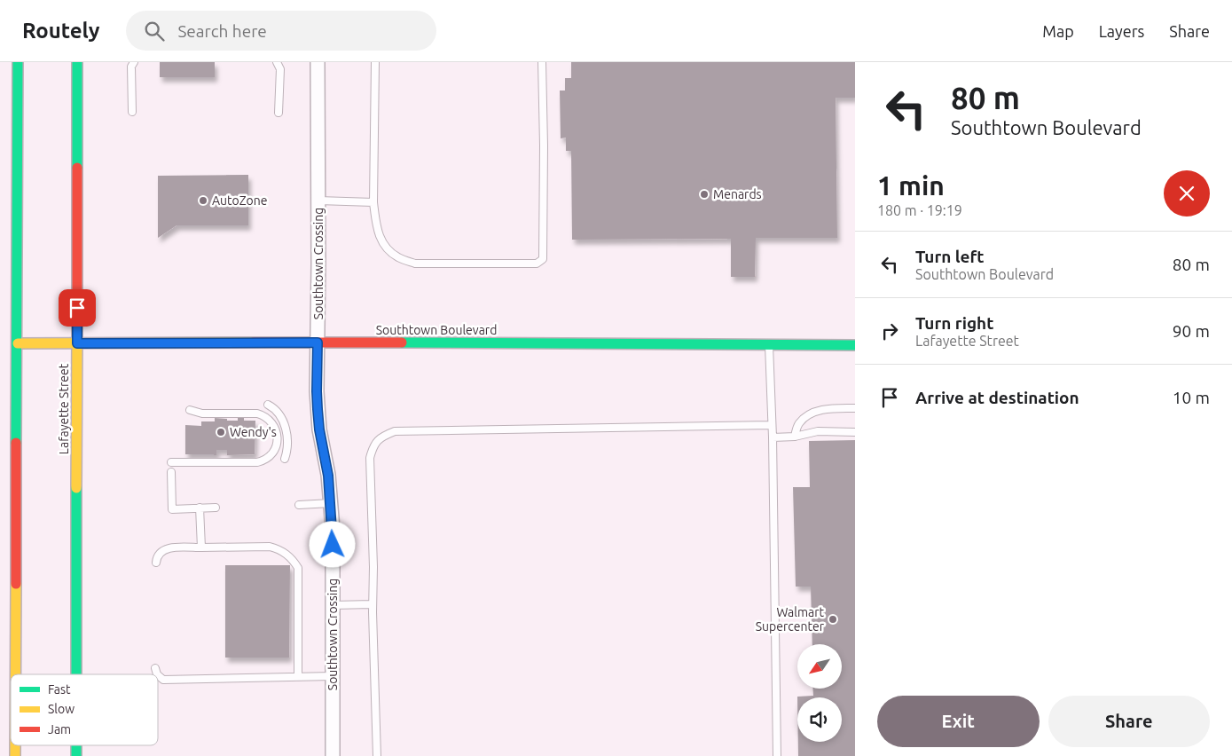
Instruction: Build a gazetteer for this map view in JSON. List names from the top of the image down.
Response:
{
  "streets": {
    "main road": ["Southtown Boulevard", "Lafayette Street"],
    "street": ["Southtown Crossing"]
  },
  "crossings": [
    ["Southtown Crossing", "Southtown Boulevard"],
    ["Southtown Boulevard", "Lafayette Street"]
  ],
  "places": [
    "Menards",
    "AutoZone",
    "Wendy's",
    "Walmart Supercenter"
  ],
  "legend": ["Fast", "Slow", "Jam"],
  "north": "bottom left",
  "page": {
    "header": "Routely",
    "search": "Search here",
    "nav": ["Map", "Layers", "Share"],
    "turn": ["80 m", "Southtown Boulevard"],
    "heading": ["1 min", "180 m · 19:19"],
    "list": [
      {
        "name": "Turn left",
        "note": "Southtown Boulevard",
        "value": "80 m"
      },
      {
        "name": "Turn right",
        "note": "Lafayette Street",
        "value": "90 m"
      },
      {
        "name": "Arrive at destination",
        "value": "10 m"
      }
    ],
    "buttons": ["Exit", "Share"]
  }
}
